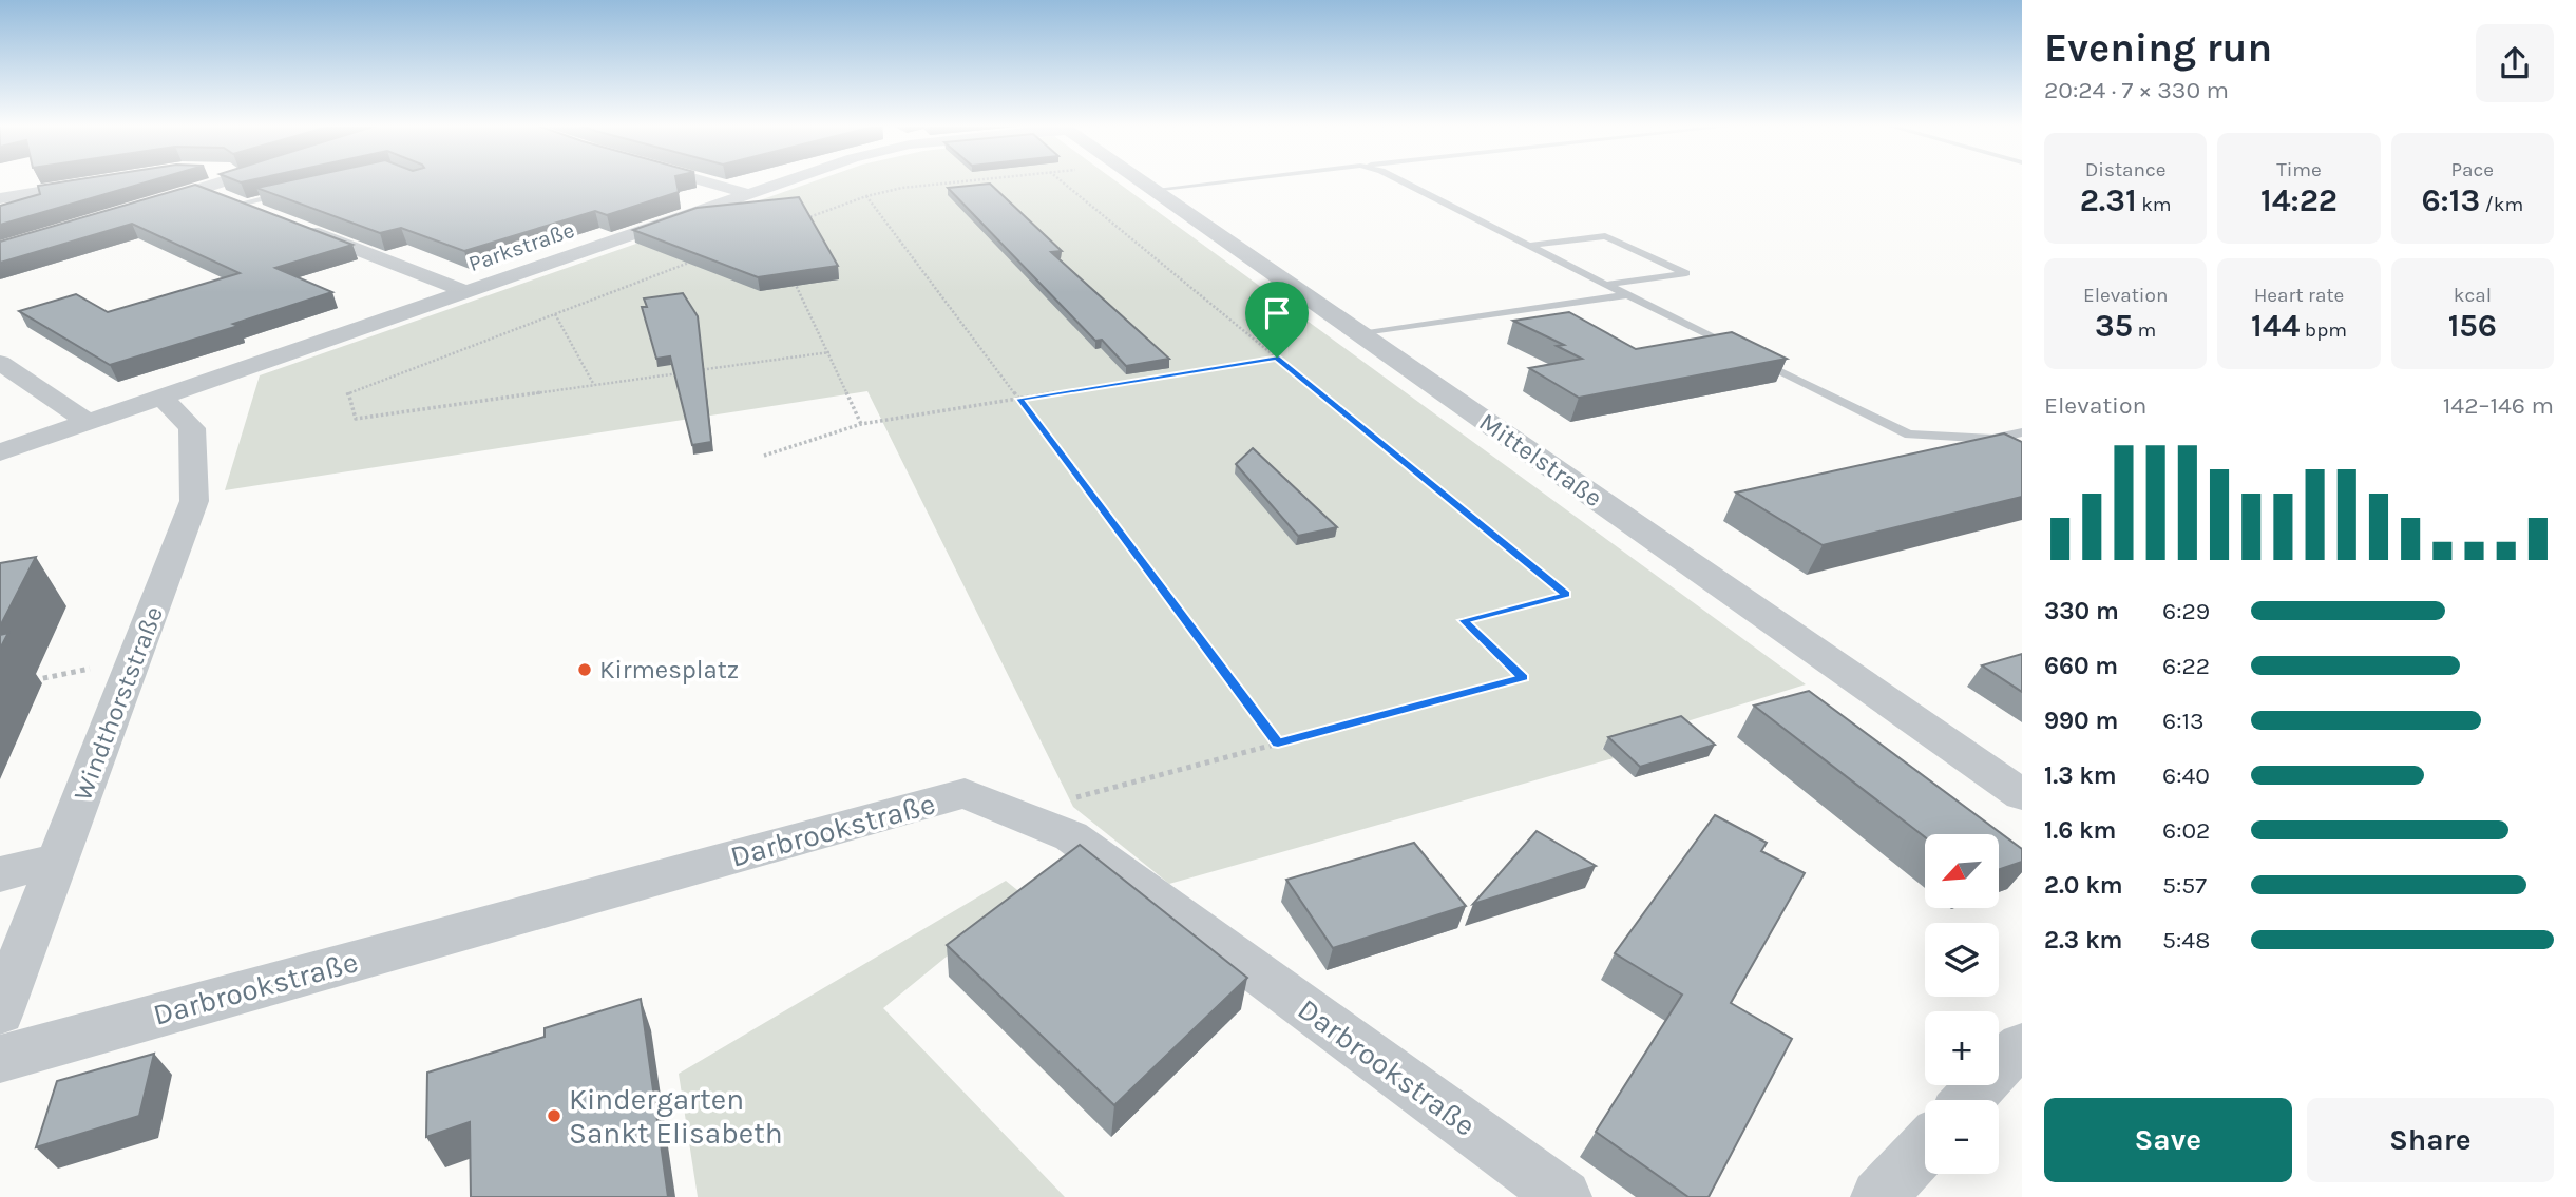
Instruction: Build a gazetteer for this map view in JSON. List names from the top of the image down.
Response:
{
  "streets": {
    "street": [
      "Parkstraße",
      "Mittelstraße",
      "Windthorststraße",
      "Darbrookstraße"
    ]
  },
  "crossings": [
    ["Parkstraße", "Windthorststraße"]
  ],
  "places": ["Kirmesplatz", "Kindergarten Sankt Elisabeth"],
  "north": "bottom left",
  "page": {
    "heading": ["Evening run", "20:24 · 7 × 330 m"],
    "stats": [
      ["Distance", "2.31 km"],
      ["Time", "14:22"],
      ["Pace", "6:13 /km"],
      ["Elevation", "35 m"],
      ["Heart rate", "144 bpm"],
      ["kcal", "156"]
    ],
    "chart": ["Elevation", "142–146 m"],
    "list": [
      {
        "name": "330 m",
        "note": "6:29"
      },
      {
        "name": "660 m",
        "note": "6:22"
      },
      {
        "name": "990 m",
        "note": "6:13"
      },
      {
        "name": "1.3 km",
        "note": "6:40"
      },
      {
        "name": "1.6 km",
        "note": "6:02"
      },
      {
        "name": "2.0 km",
        "note": "5:57"
      },
      {
        "name": "2.3 km",
        "note": "5:48"
      }
    ],
    "map_buttons": ["+", "−"],
    "buttons": ["Save", "Share"]
  }
}
